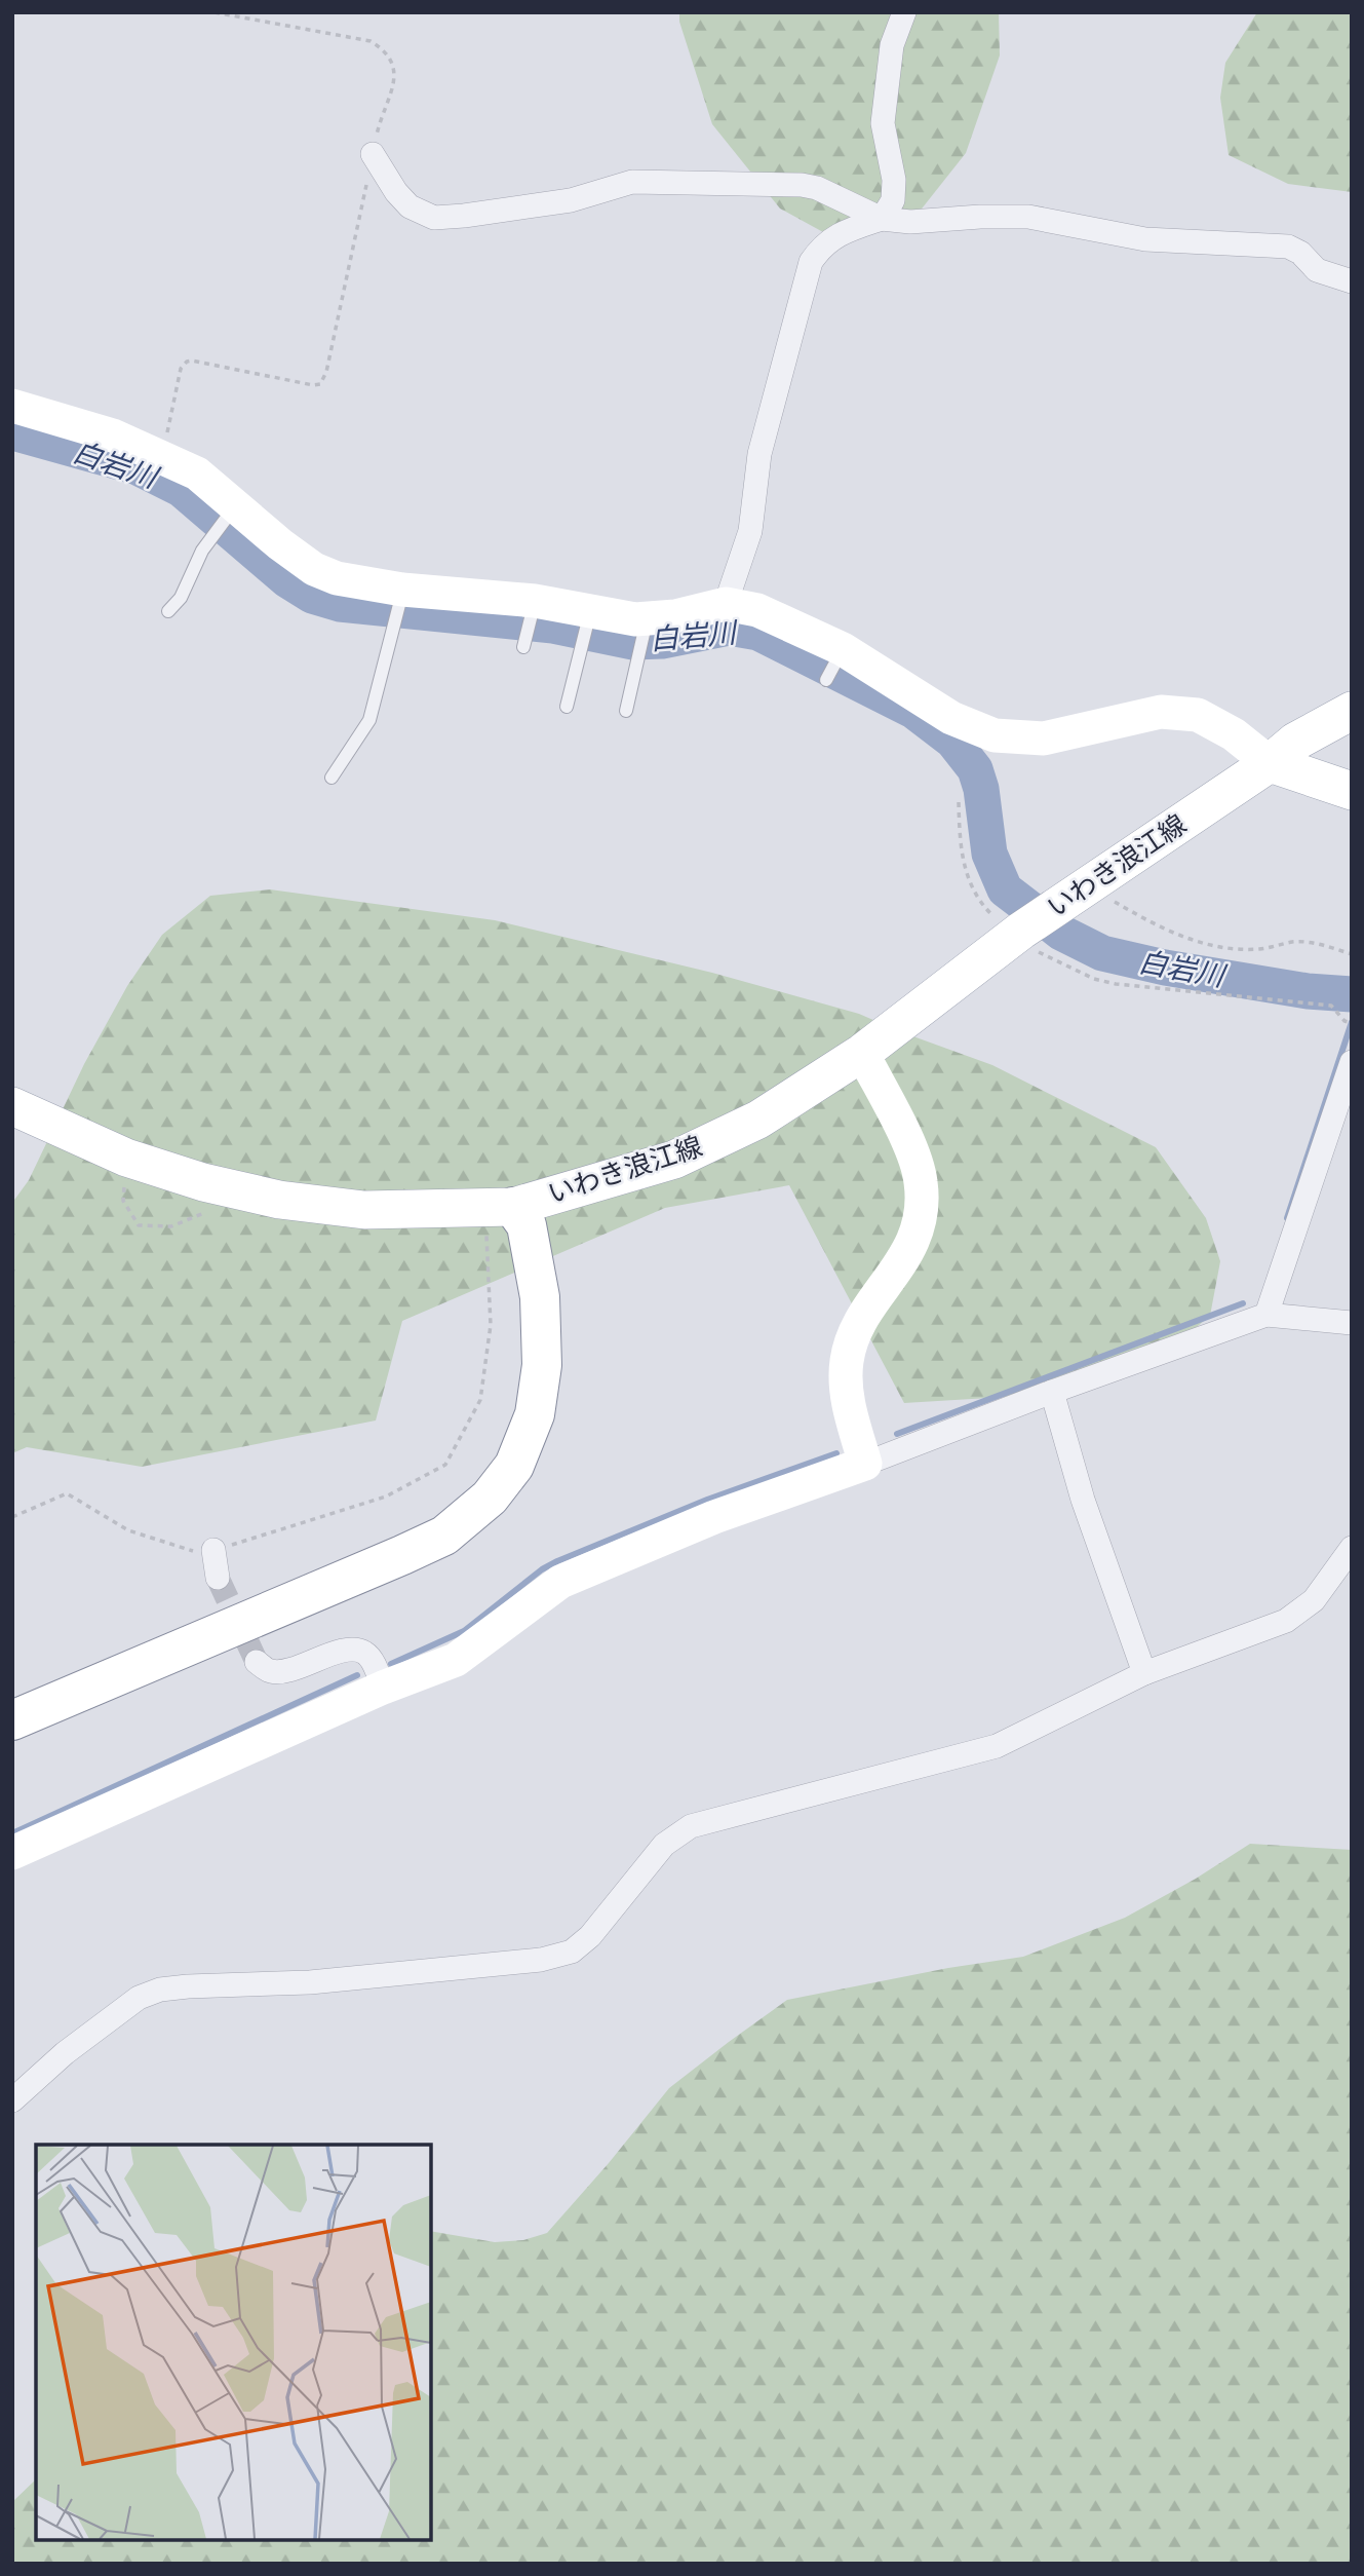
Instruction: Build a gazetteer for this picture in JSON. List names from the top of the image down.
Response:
{
  "streets": {
    "main road": ["いわき浪江線"]
  },
  "water": ["白岩川"]
}
